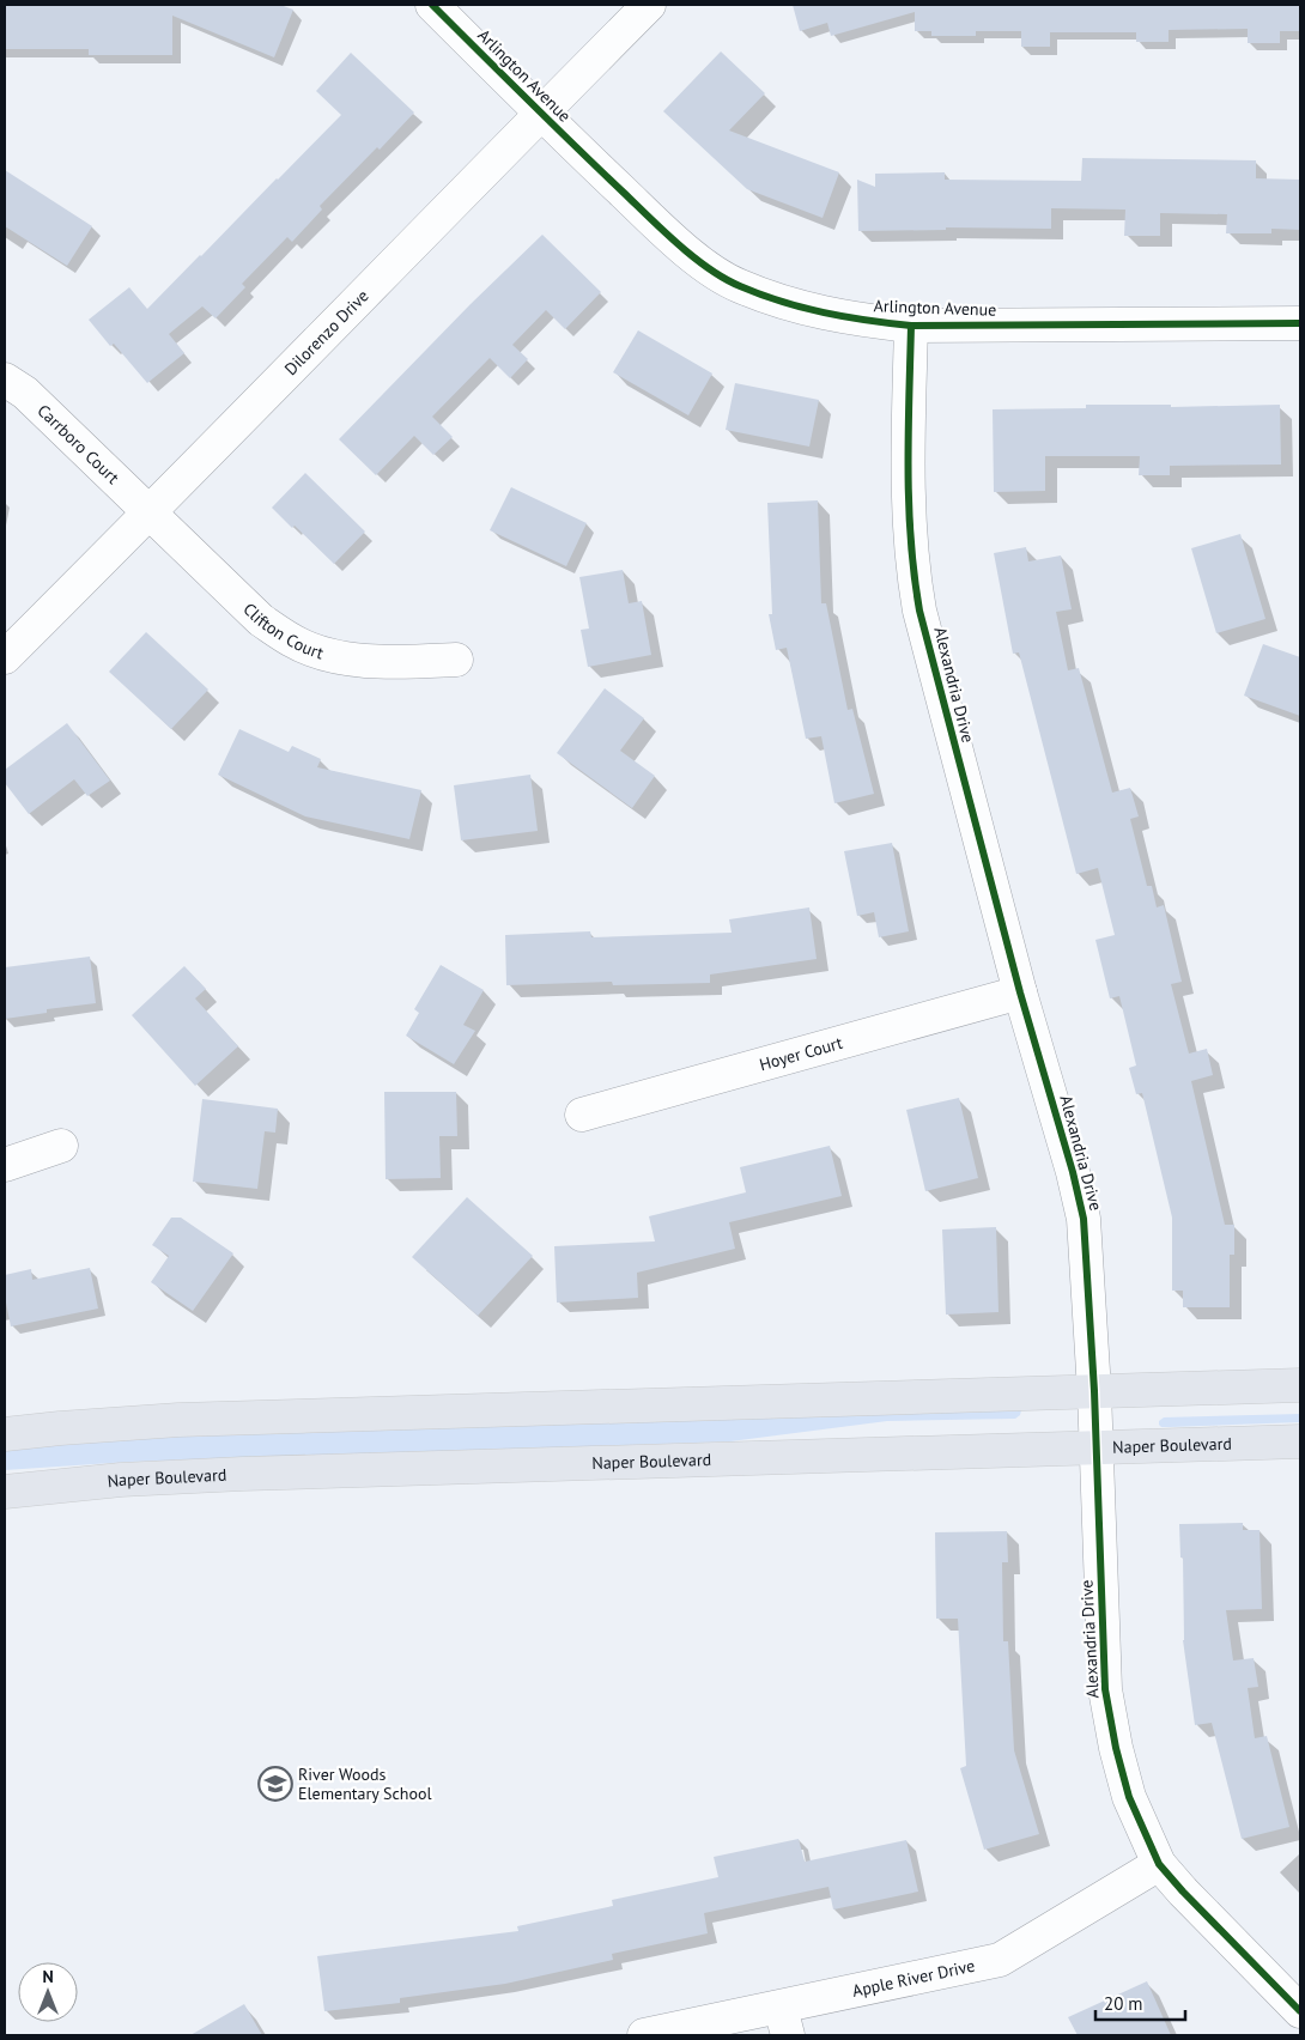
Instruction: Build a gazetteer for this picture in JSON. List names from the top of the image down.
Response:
{
  "streets": {
    "main road": ["Naper Boulevard"],
    "street": [
      "Arlington Avenue",
      "Dilorenzo Drive",
      "Carrboro Court",
      "Clifton Court",
      "Alexandria Drive",
      "Hoyer Court",
      "Apple River Drive"
    ]
  },
  "crossings": [
    ["Arlington Avenue", "Dilorenzo Drive"],
    ["Arlington Avenue", "Alexandria Drive"],
    ["Dilorenzo Drive", "Carrboro Court"],
    ["Dilorenzo Drive", "Clifton Court"],
    ["Carrboro Court", "Clifton Court"],
    ["Alexandria Drive", "Hoyer Court"],
    ["Alexandria Drive", "Naper Boulevard"],
    ["Alexandria Drive", "Apple River Drive"]
  ],
  "places": {
    "school or university": ["River Woods Elementary School"]
  },
  "scale_bar": "20 m",
  "north": "top"
}
